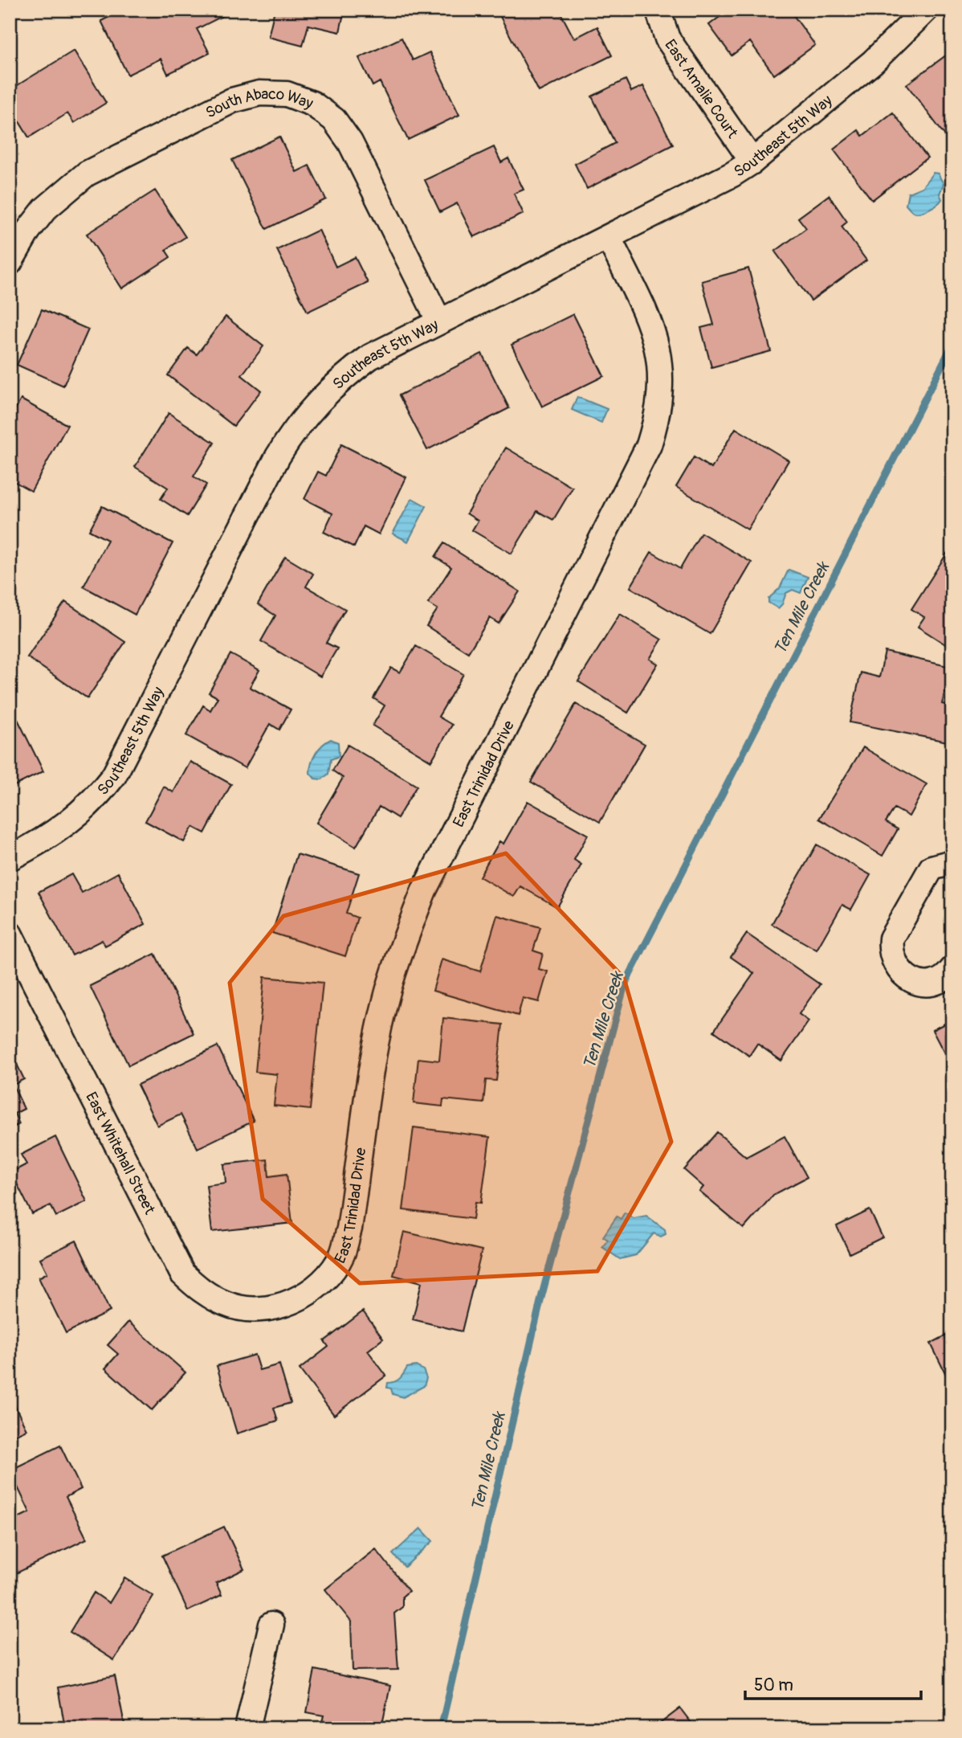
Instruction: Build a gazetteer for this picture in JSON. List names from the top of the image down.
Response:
{
  "streets": {
    "street": [
      "East Amalie Court",
      "South Abaco Way",
      "Southeast 5th Way",
      "East Trinidad Drive",
      "East Whitehall Street"
    ]
  },
  "crossings": [
    ["East Amalie Court", "Southeast 5th Way"],
    ["South Abaco Way", "Southeast 5th Way"],
    ["Southeast 5th Way", "East Trinidad Drive"],
    ["East Trinidad Drive", "East Whitehall Street"]
  ],
  "water": ["Ten Mile Creek"],
  "scale_bar": "50 m"
}
